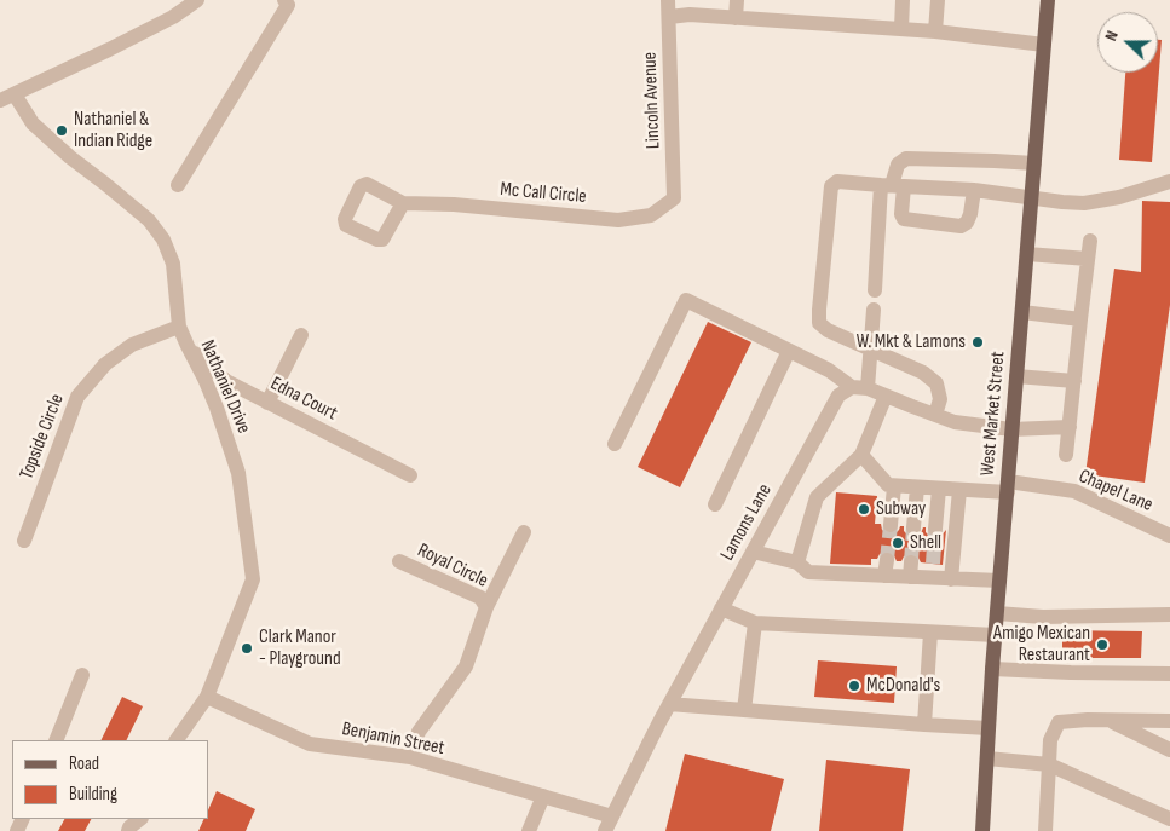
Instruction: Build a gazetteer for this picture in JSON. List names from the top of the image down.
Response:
{
  "streets": {
    "main road": ["West Market Street"],
    "street": [
      "Lincoln Avenue",
      "Mc Call Circle",
      "Nathaniel Drive",
      "Edna Court",
      "Topside Circle",
      "Chapel Lane",
      "Lamons Lane",
      "Royal Circle",
      "Benjamin Street"
    ]
  },
  "crossings": [
    ["Lincoln Avenue", "Mc Call Circle"],
    ["Nathaniel Drive", "Edna Court"],
    ["Nathaniel Drive", "Topside Circle"],
    ["Nathaniel Drive", "Benjamin Street"],
    ["West Market Street", "Chapel Lane"],
    ["Lamons Lane", "Benjamin Street"],
    ["Royal Circle", "Benjamin Street"]
  ],
  "places": [
    "Nathaniel & Indian Ridge",
    "W. Mkt & Lamons",
    "Subway",
    "Shell",
    "Amigo Mexican Restaurant",
    "Clark Manor - Playground",
    "McDonald's"
  ],
  "legend": ["Road", "Building"],
  "north": "left"
}
